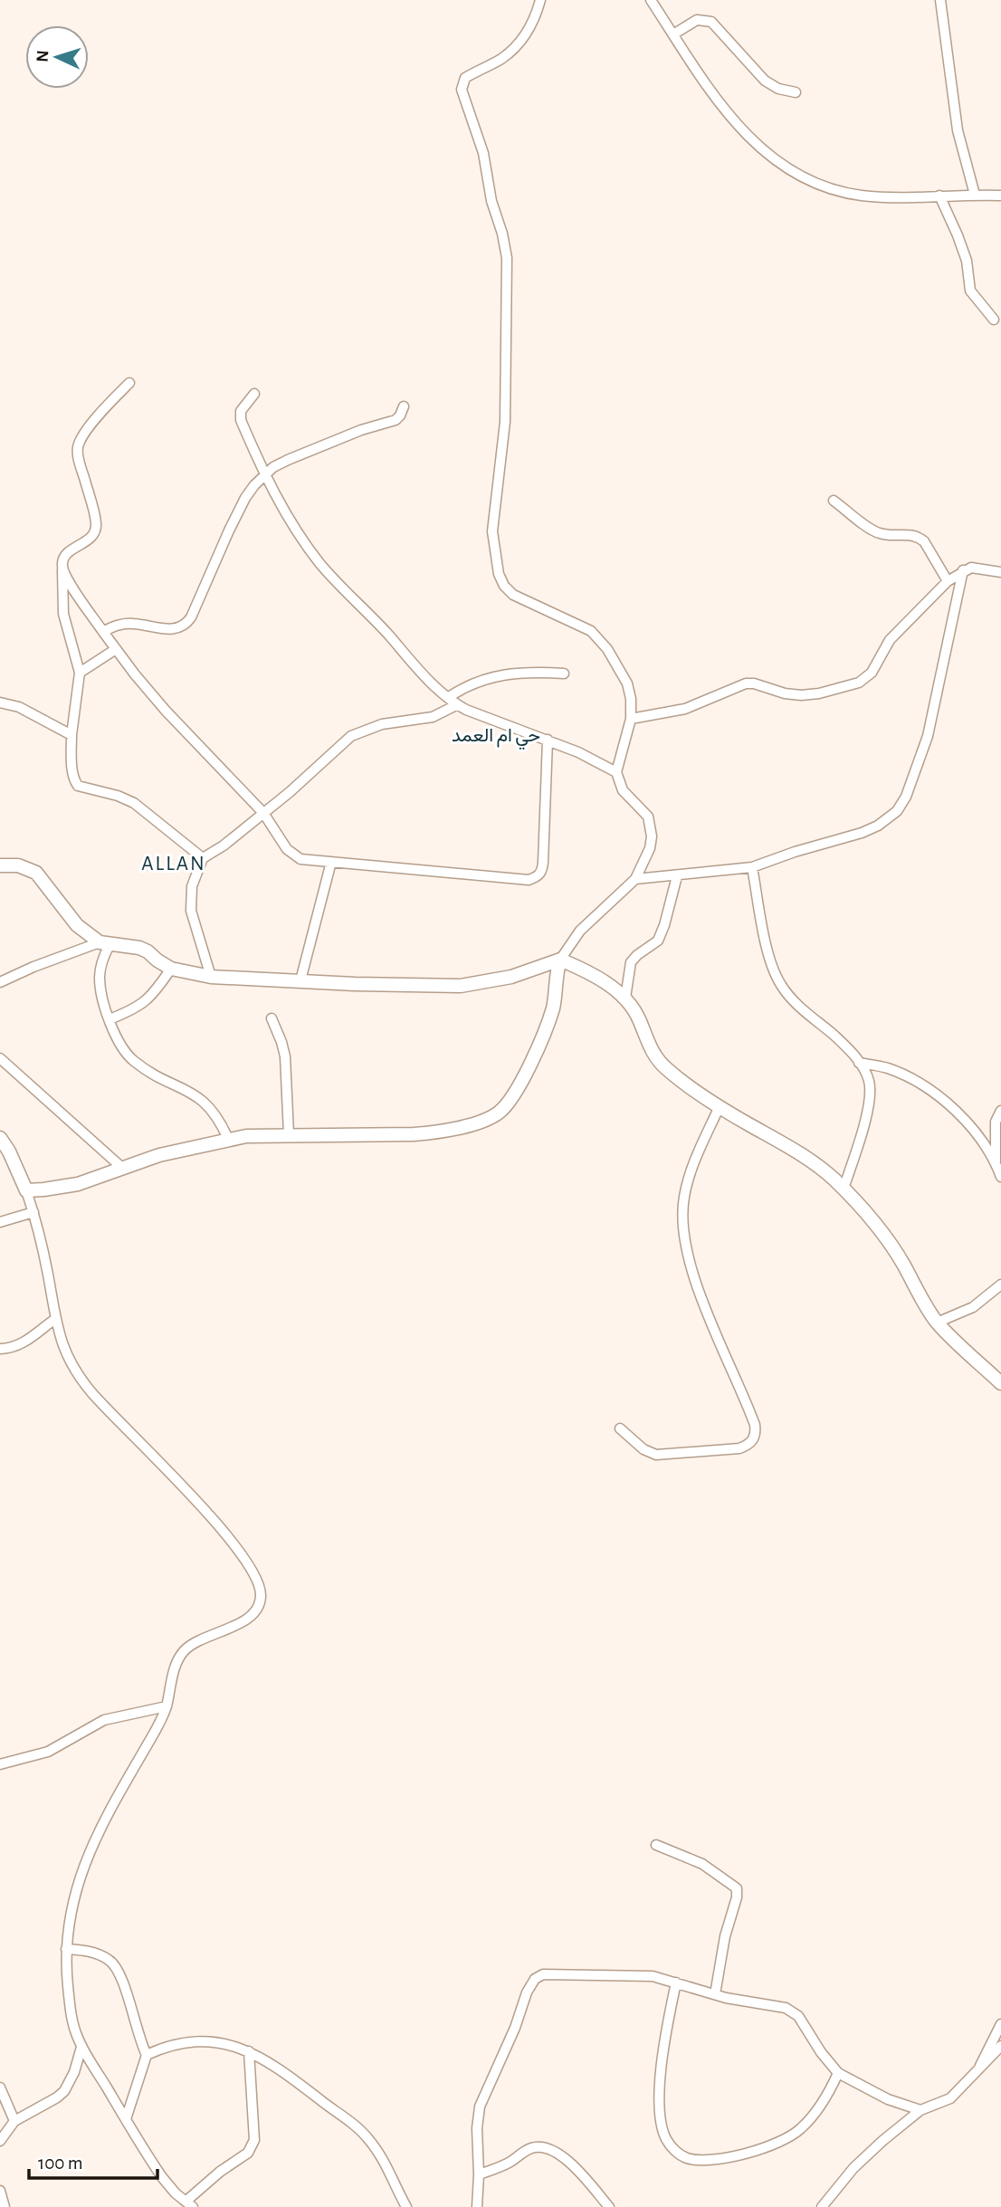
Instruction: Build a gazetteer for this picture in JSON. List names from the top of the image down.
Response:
{
  "districts": ["حي ام العمد", "ALLAN"],
  "scale_bar": "100 m",
  "north": "left"
}
